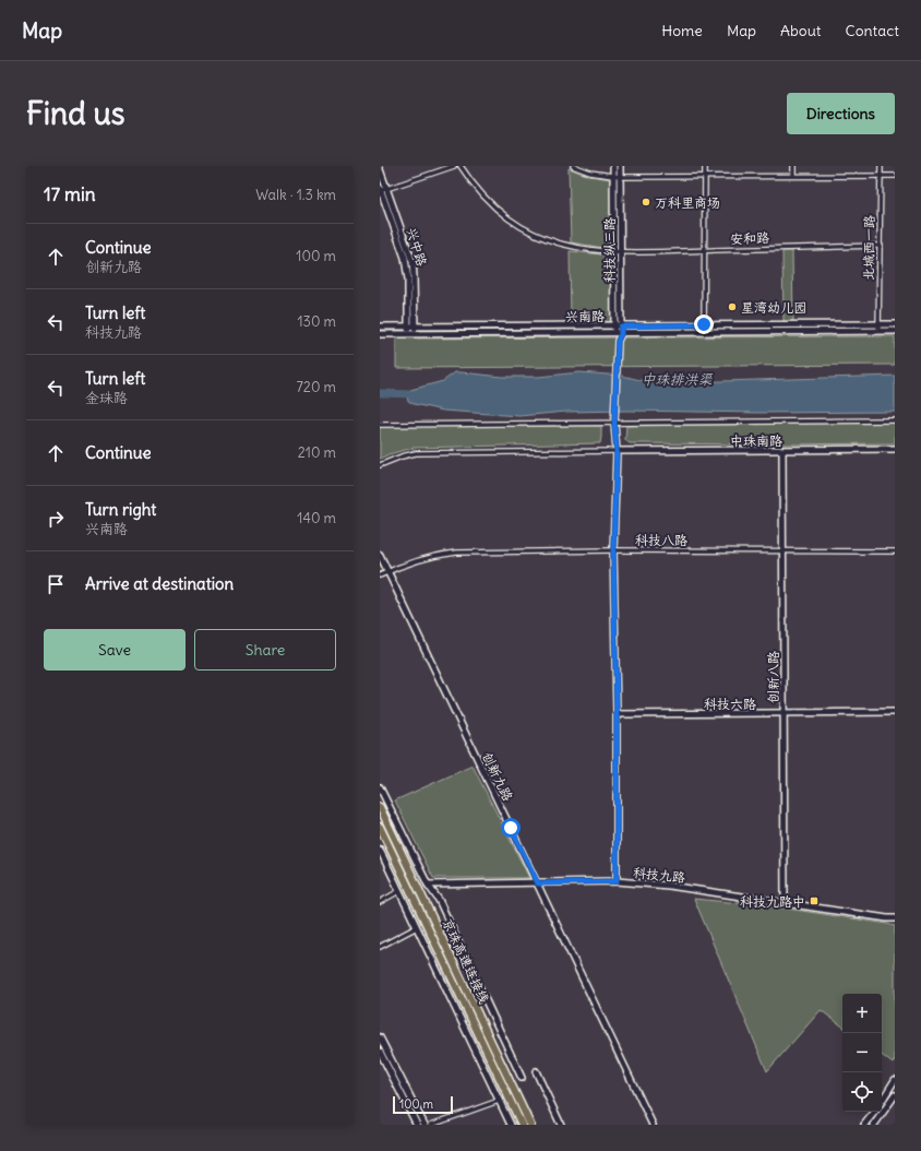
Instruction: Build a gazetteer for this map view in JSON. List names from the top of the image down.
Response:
{
  "streets": {
    "highway": ["京珠高速连接线"],
    "street": [
      "安和路",
      "兴中路",
      "北城西一路",
      "科技纵三路",
      "兴南路",
      "中珠南路",
      "科技八路",
      "创新八路",
      "科技六路",
      "创新九路",
      "科技九路"
    ]
  },
  "crossings": [
    ["安和路", "北城西一路"],
    ["安和路", "科技纵三路"],
    ["兴中路", "兴南路"],
    ["北城西一路", "兴南路"],
    ["科技纵三路", "兴南路"],
    ["中珠南路", "创新八路"],
    ["科技八路", "创新八路"],
    ["科技八路", "创新九路"],
    ["创新八路", "科技六路"],
    ["创新八路", "科技九路"],
    ["创新九路", "科技九路"]
  ],
  "water": ["中珠排洪渠"],
  "places": {
    "other": ["万科里商场", "星湾幼儿园"],
    "transit": ["科技九路中"]
  },
  "scale_bar": "100 m",
  "page": {
    "header": "Map",
    "nav": [
      "Home",
      "Map",
      "About",
      "Contact"
    ],
    "buttons": [
      "Directions",
      ["Save", "Share"]
    ],
    "title": "Find us",
    "heading": ["17 min", "Walk · 1.3 km"],
    "list": [
      ["Continue", "创新九路", "100 m"],
      ["Turn left", "科技九路", "130 m"],
      ["Turn left", "金珠路", "720 m"],
      ["Continue", "210 m"],
      ["Turn right", "兴南路", "140 m"],
      "Arrive at destination"
    ],
    "map_buttons": ["+", "−"],
    "scale": "100 m"
  }
}
